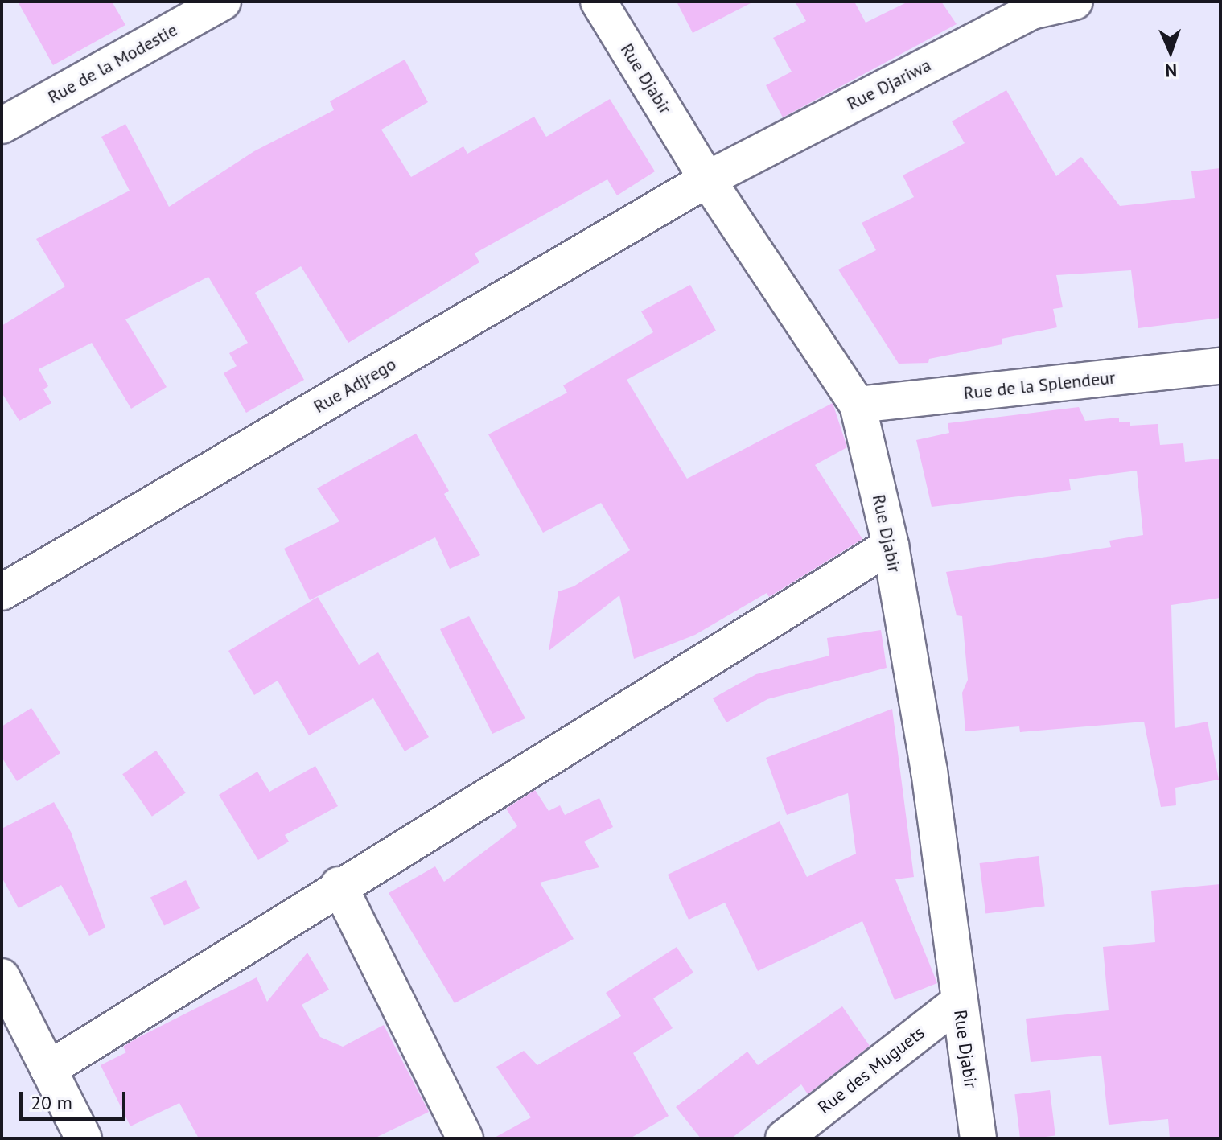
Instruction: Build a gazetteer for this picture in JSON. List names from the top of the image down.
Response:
{
  "streets": {
    "street": [
      "Rue de la Modestie",
      "Rue Djabir",
      "Rue Djariwa",
      "Rue Adjrego",
      "Rue de la Splendeur",
      "Rue des Muguets"
    ]
  },
  "crossings": [
    ["Rue Djabir", "Rue Djariwa"],
    ["Rue Djabir", "Rue Adjrego"],
    ["Rue Djabir", "Rue de la Splendeur"],
    ["Rue Djabir", "Rue des Muguets"],
    ["Rue Djariwa", "Rue Adjrego"]
  ],
  "scale_bar": "20 m",
  "north": "bottom"
}
